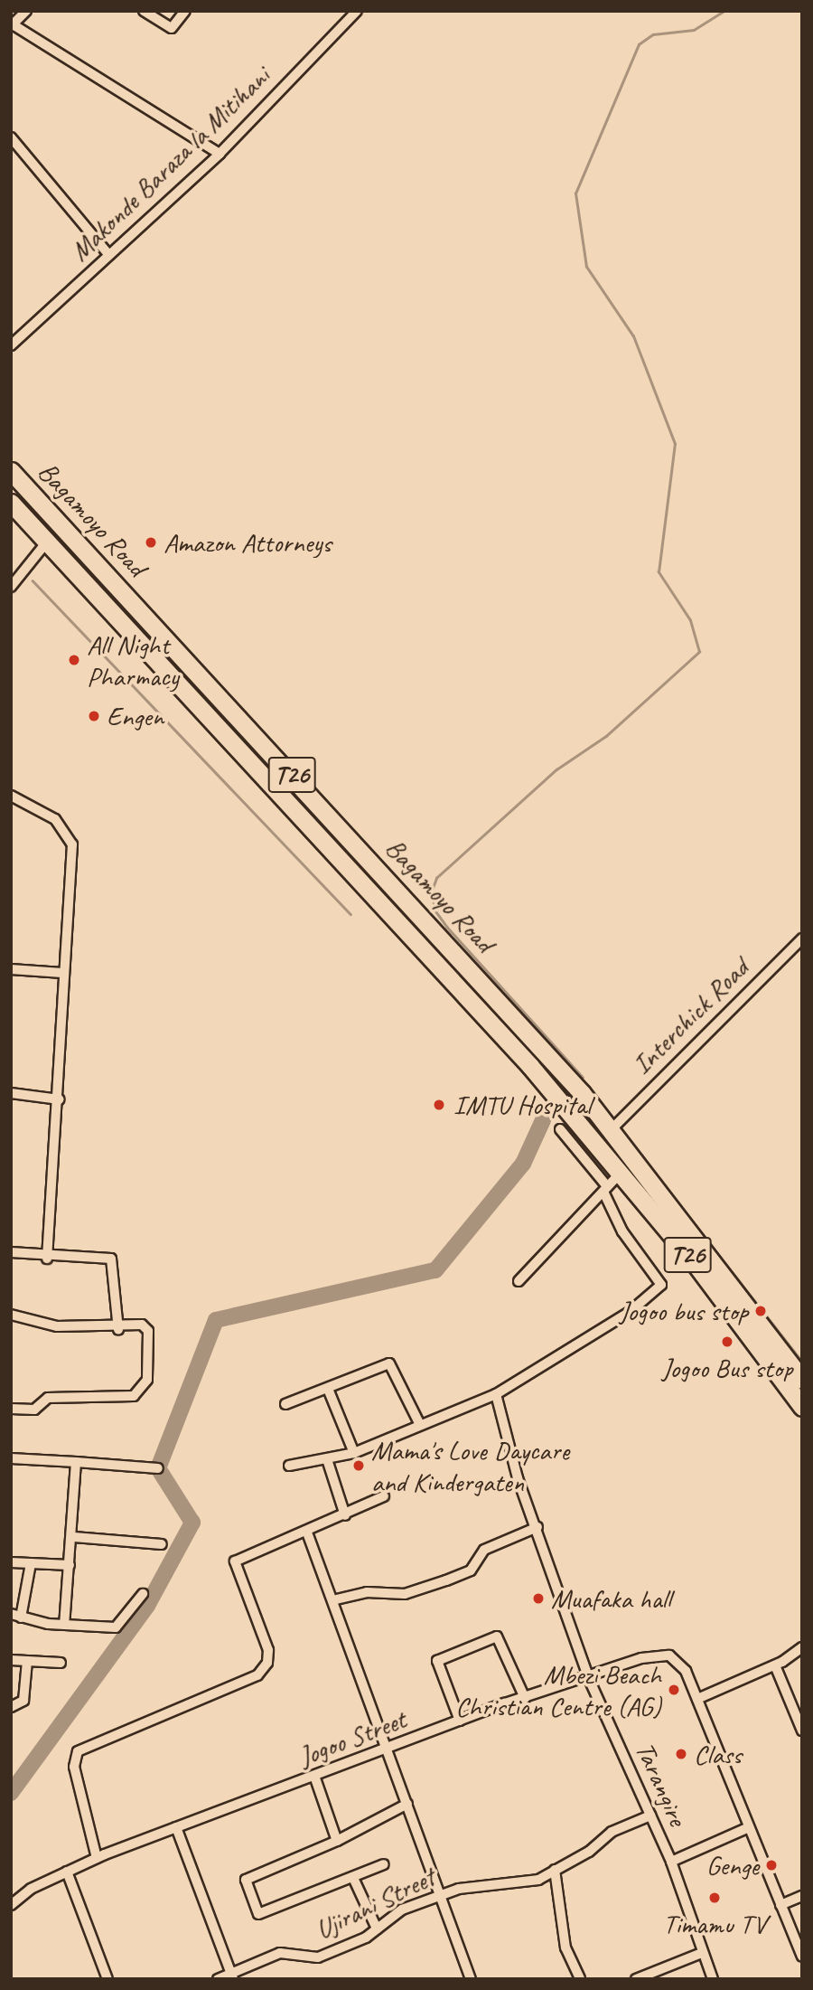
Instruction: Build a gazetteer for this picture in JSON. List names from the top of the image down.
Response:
{
  "streets": {
    "highway": ["Bagamoyo Road", "T26"],
    "street": [
      "Makonde Baraza la Mitihani",
      "Interchick Road",
      "Jogoo Street",
      "Tarangire",
      "Ujirani Street"
    ]
  },
  "crossings": [
    ["Bagamoyo Road", "Interchick Road"],
    ["Jogoo Street", "Tarangire"],
    ["Tarangire", "Ujirani Street"]
  ],
  "places": [
    "Amazon Attorneys",
    "All Night Pharmacy",
    "Engen",
    "IMTU Hospital",
    "Jogoo bus stop",
    "Jogoo Bus stop",
    "Mama's Love Daycare and Kindergaten",
    "Muafaka hall",
    "Mbezi Beach Christian Centre (AG)",
    "Class",
    "Genge",
    "Timamu TV"
  ]
}
